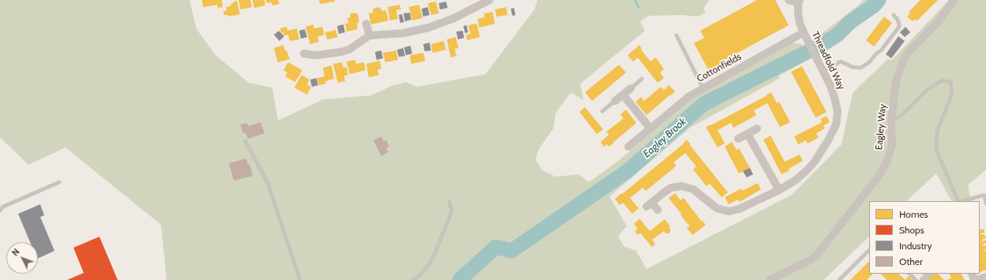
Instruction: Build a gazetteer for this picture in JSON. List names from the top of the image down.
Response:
{
  "streets": {
    "street": ["Threadfold Way", "Cottonfields", "Eagley Way"]
  },
  "crossings": [
    ["Threadfold Way", "Cottonfields"]
  ],
  "water": ["Eagley Brook"],
  "legend": [
    "Homes",
    "Shops",
    "Industry",
    "Other"
  ],
  "north": "top left"
}
